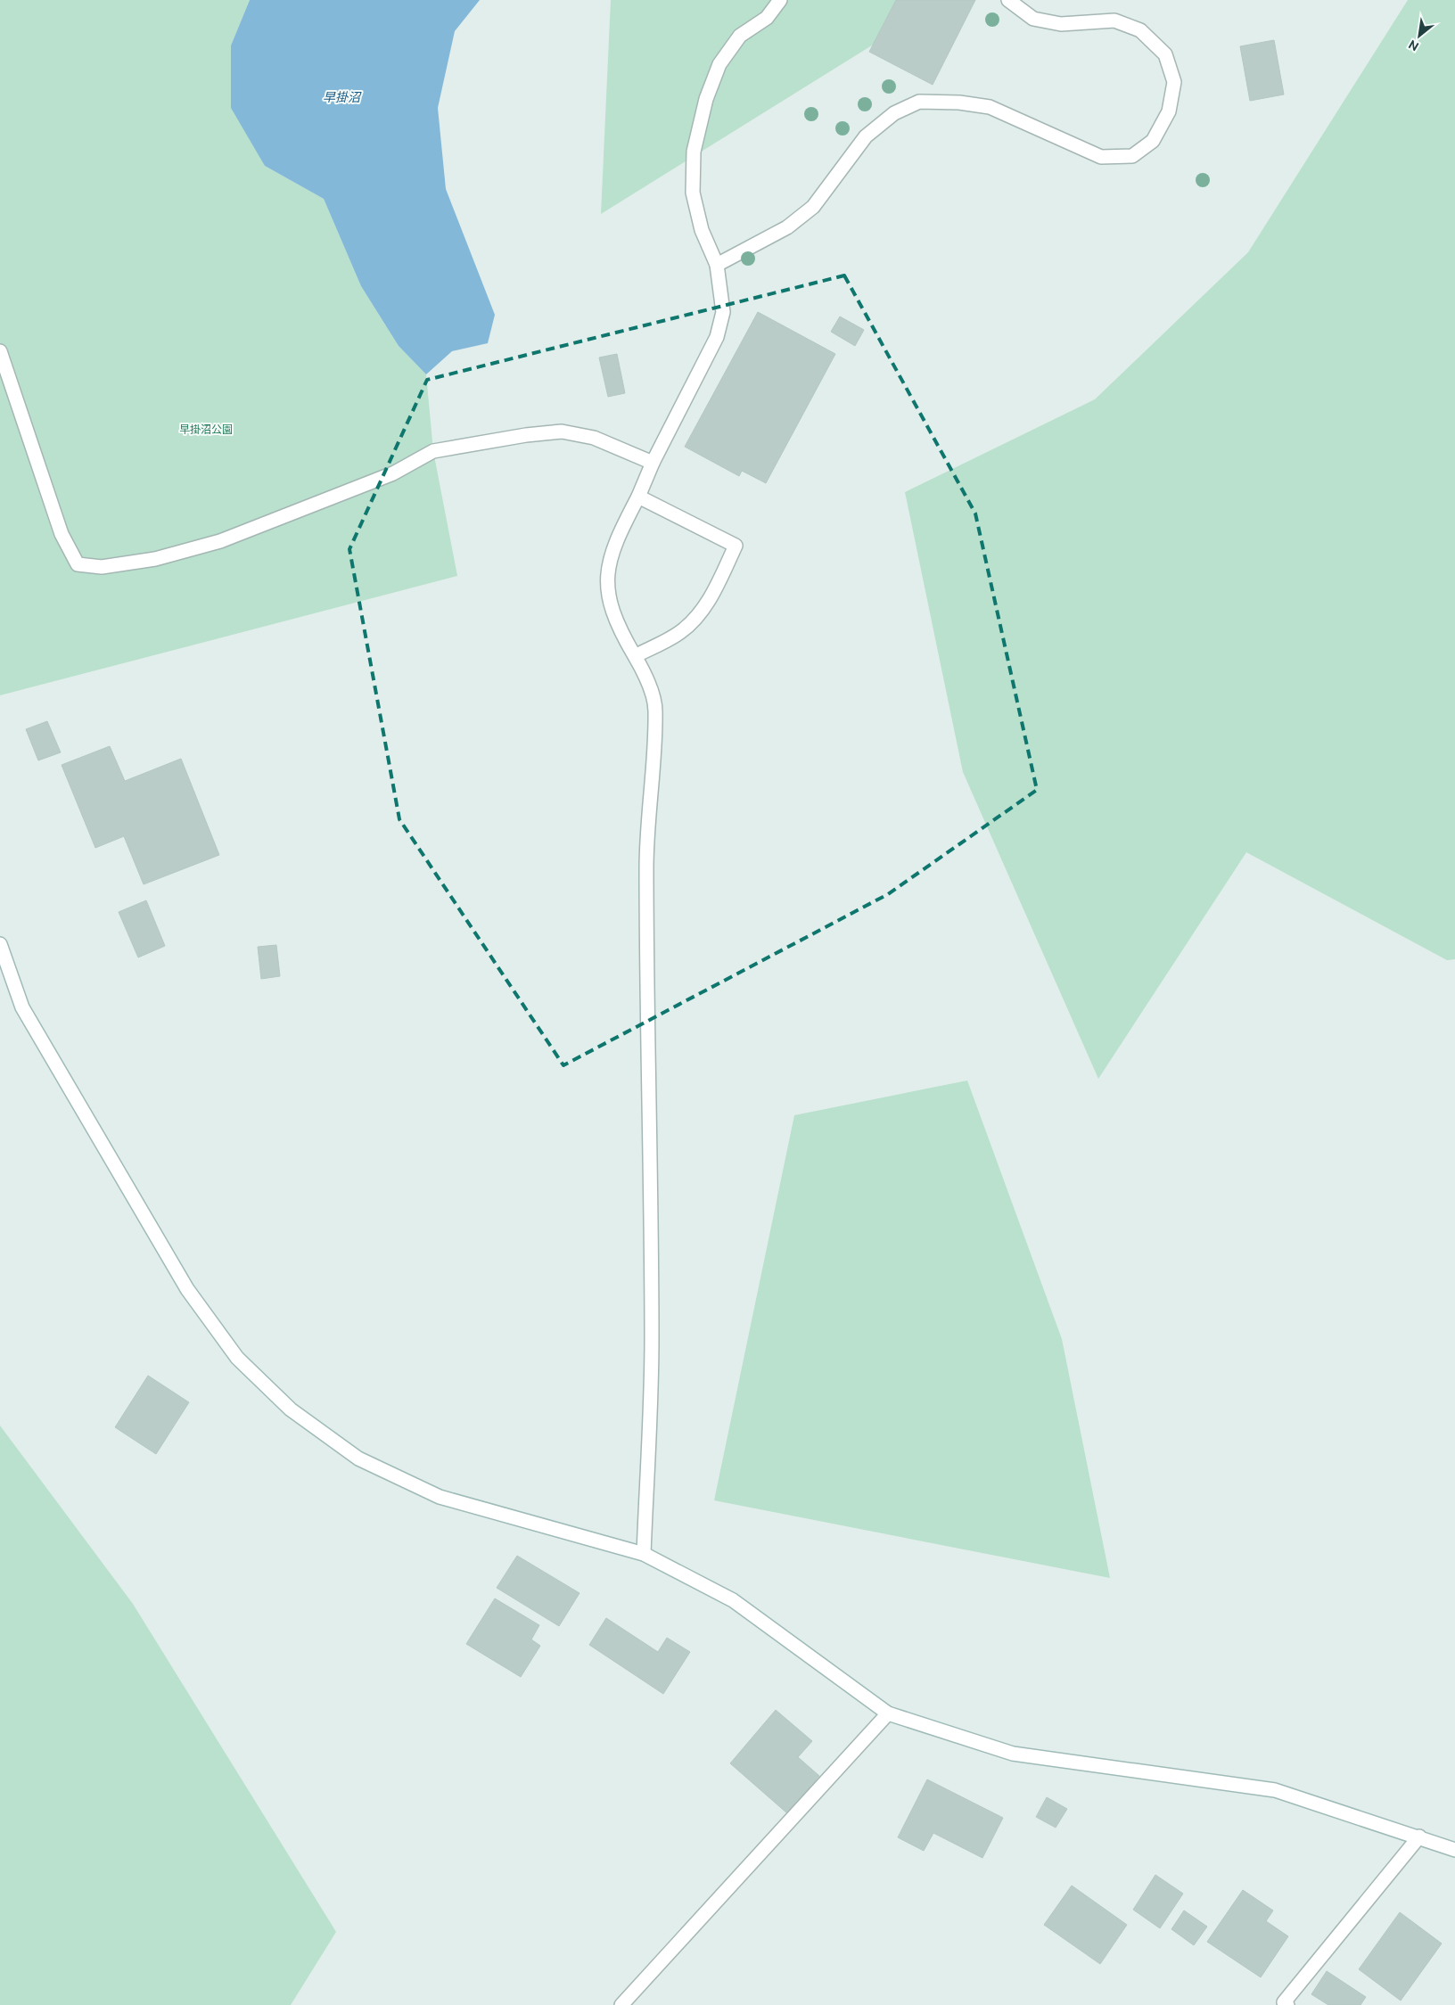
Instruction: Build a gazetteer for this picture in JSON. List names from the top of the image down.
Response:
{
  "water": ["早掛沼"],
  "parks": ["早掛沼公園"],
  "north": "bottom left"
}
